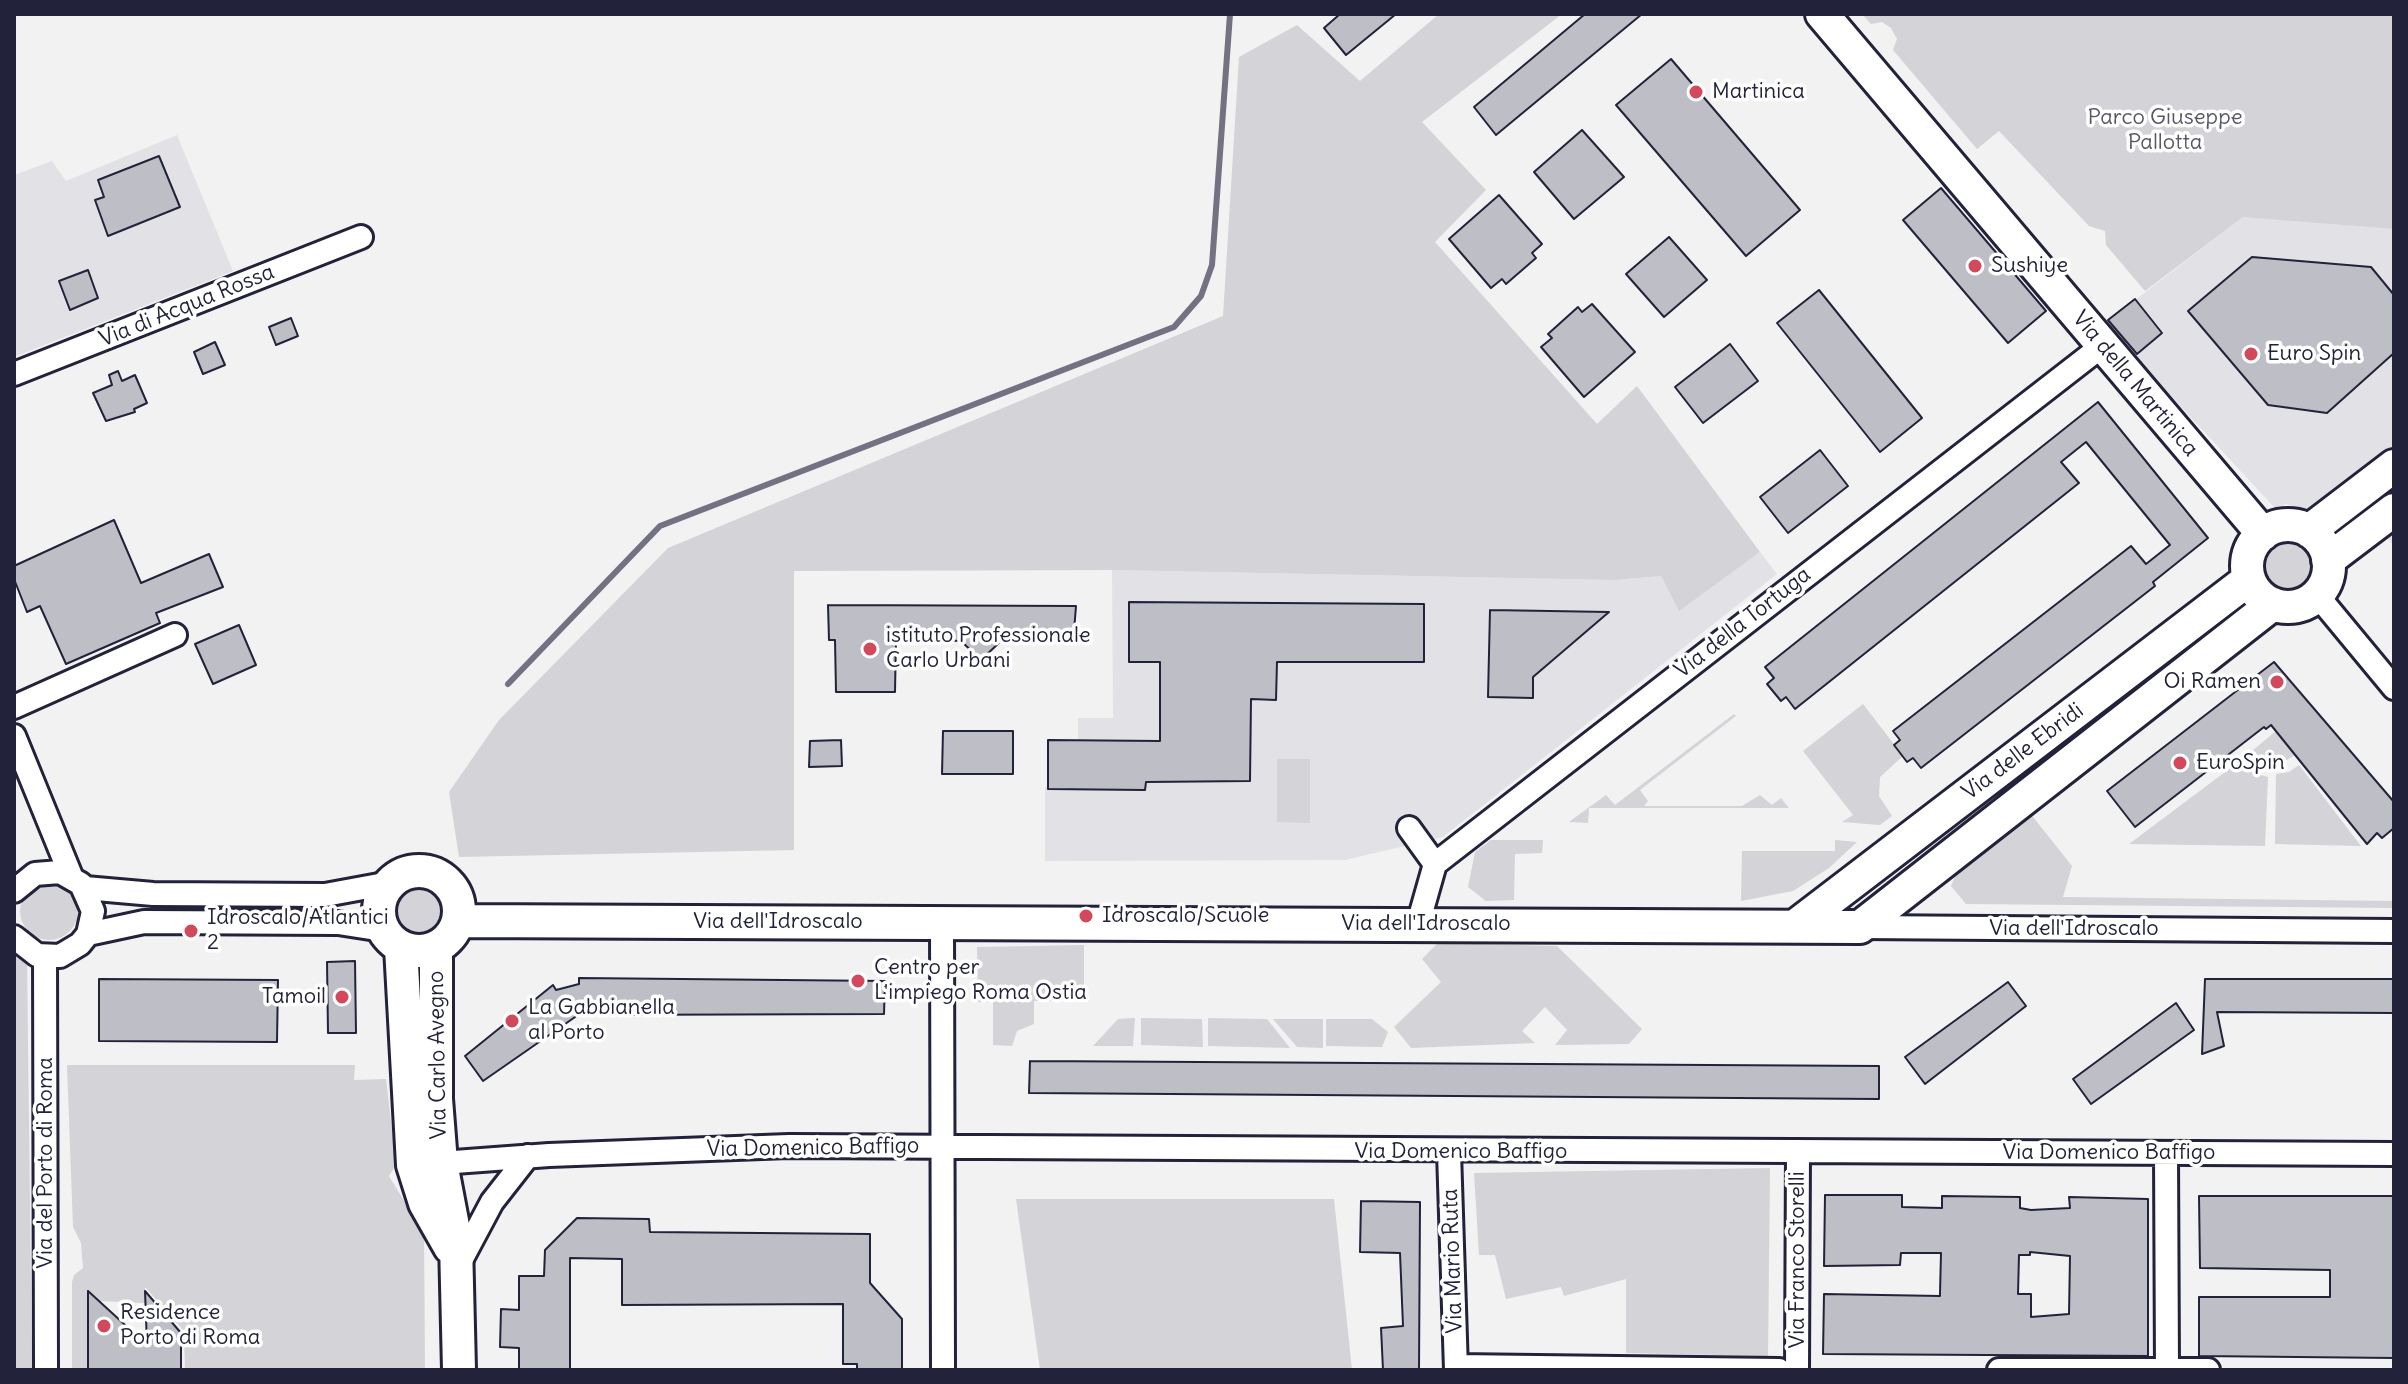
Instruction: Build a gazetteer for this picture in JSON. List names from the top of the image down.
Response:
{
  "streets": {
    "street": [
      "Via di Acqua Rossa",
      "Via della Martinica",
      "Via della Tortuga",
      "Via delle Ebridi",
      "Via dell'Idroscalo",
      "Via Carlo Avegno",
      "Via Domenico Baffigo",
      "Via del Porto di Roma",
      "Via Franco Storelli",
      "Via Mario Ruta"
    ]
  },
  "crossings": [
    ["Via della Martinica", "Via della Tortuga"],
    ["Via della Martinica", "Via delle Ebridi"],
    ["Via delle Ebridi", "Via dell'Idroscalo"],
    ["Via dell'Idroscalo", "Via Carlo Avegno"],
    ["Via Carlo Avegno", "Via Domenico Baffigo"],
    ["Via Domenico Baffigo", "Via Franco Storelli"],
    ["Via Domenico Baffigo", "Via Mario Ruta"]
  ],
  "parks": ["Parco Giuseppe Pallotta"],
  "places": [
    "Martinica",
    "Sushiye",
    "Euro Spin",
    "istituto Professionale Carlo Urbani",
    "Oi Ramen",
    "EuroSpin",
    "Idroscalo/Scuole",
    "Idroscalo/Atlantici 2",
    "Centro per L'impiego Roma Ostia",
    "Tamoil",
    "La Gabbianella al Porto",
    "Residence Porto di Roma"
  ]
}
